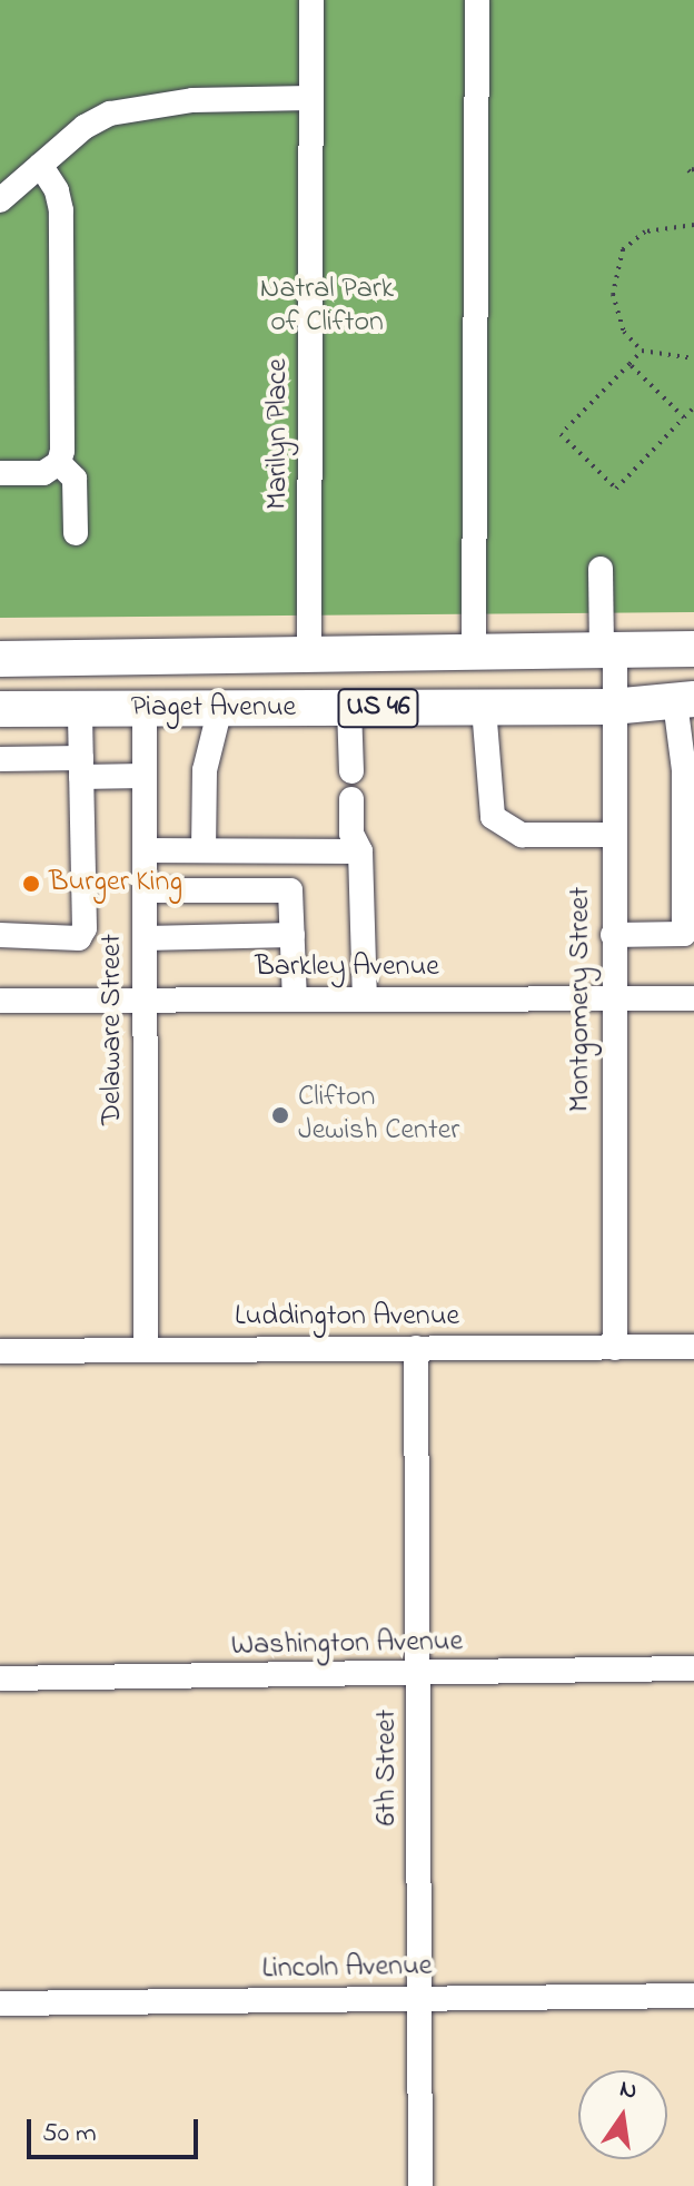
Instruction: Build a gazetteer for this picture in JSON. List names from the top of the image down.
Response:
{
  "streets": {
    "highway": ["US 46", "Piaget Avenue"],
    "street": [
      "Marilyn Place",
      "Barkley Avenue",
      "Montgomery Street",
      "Delaware Street",
      "Luddington Avenue",
      "Washington Avenue",
      "6th Street",
      "Lincoln Avenue"
    ]
  },
  "crossings": [
    ["Marilyn Place", "Piaget Avenue"],
    ["Piaget Avenue", "Montgomery Street"],
    ["Piaget Avenue", "Delaware Street"],
    ["Barkley Avenue", "Montgomery Street"],
    ["Barkley Avenue", "Delaware Street"],
    ["Montgomery Street", "Luddington Avenue"],
    ["Delaware Street", "Luddington Avenue"],
    ["Luddington Avenue", "6th Street"],
    ["Washington Avenue", "6th Street"],
    ["6th Street", "Lincoln Avenue"]
  ],
  "parks": ["Natral Park of Clifton"],
  "places": ["Burger King", "Clifton Jewish Center"],
  "scale_bar": "50 m",
  "north": "top"
}
